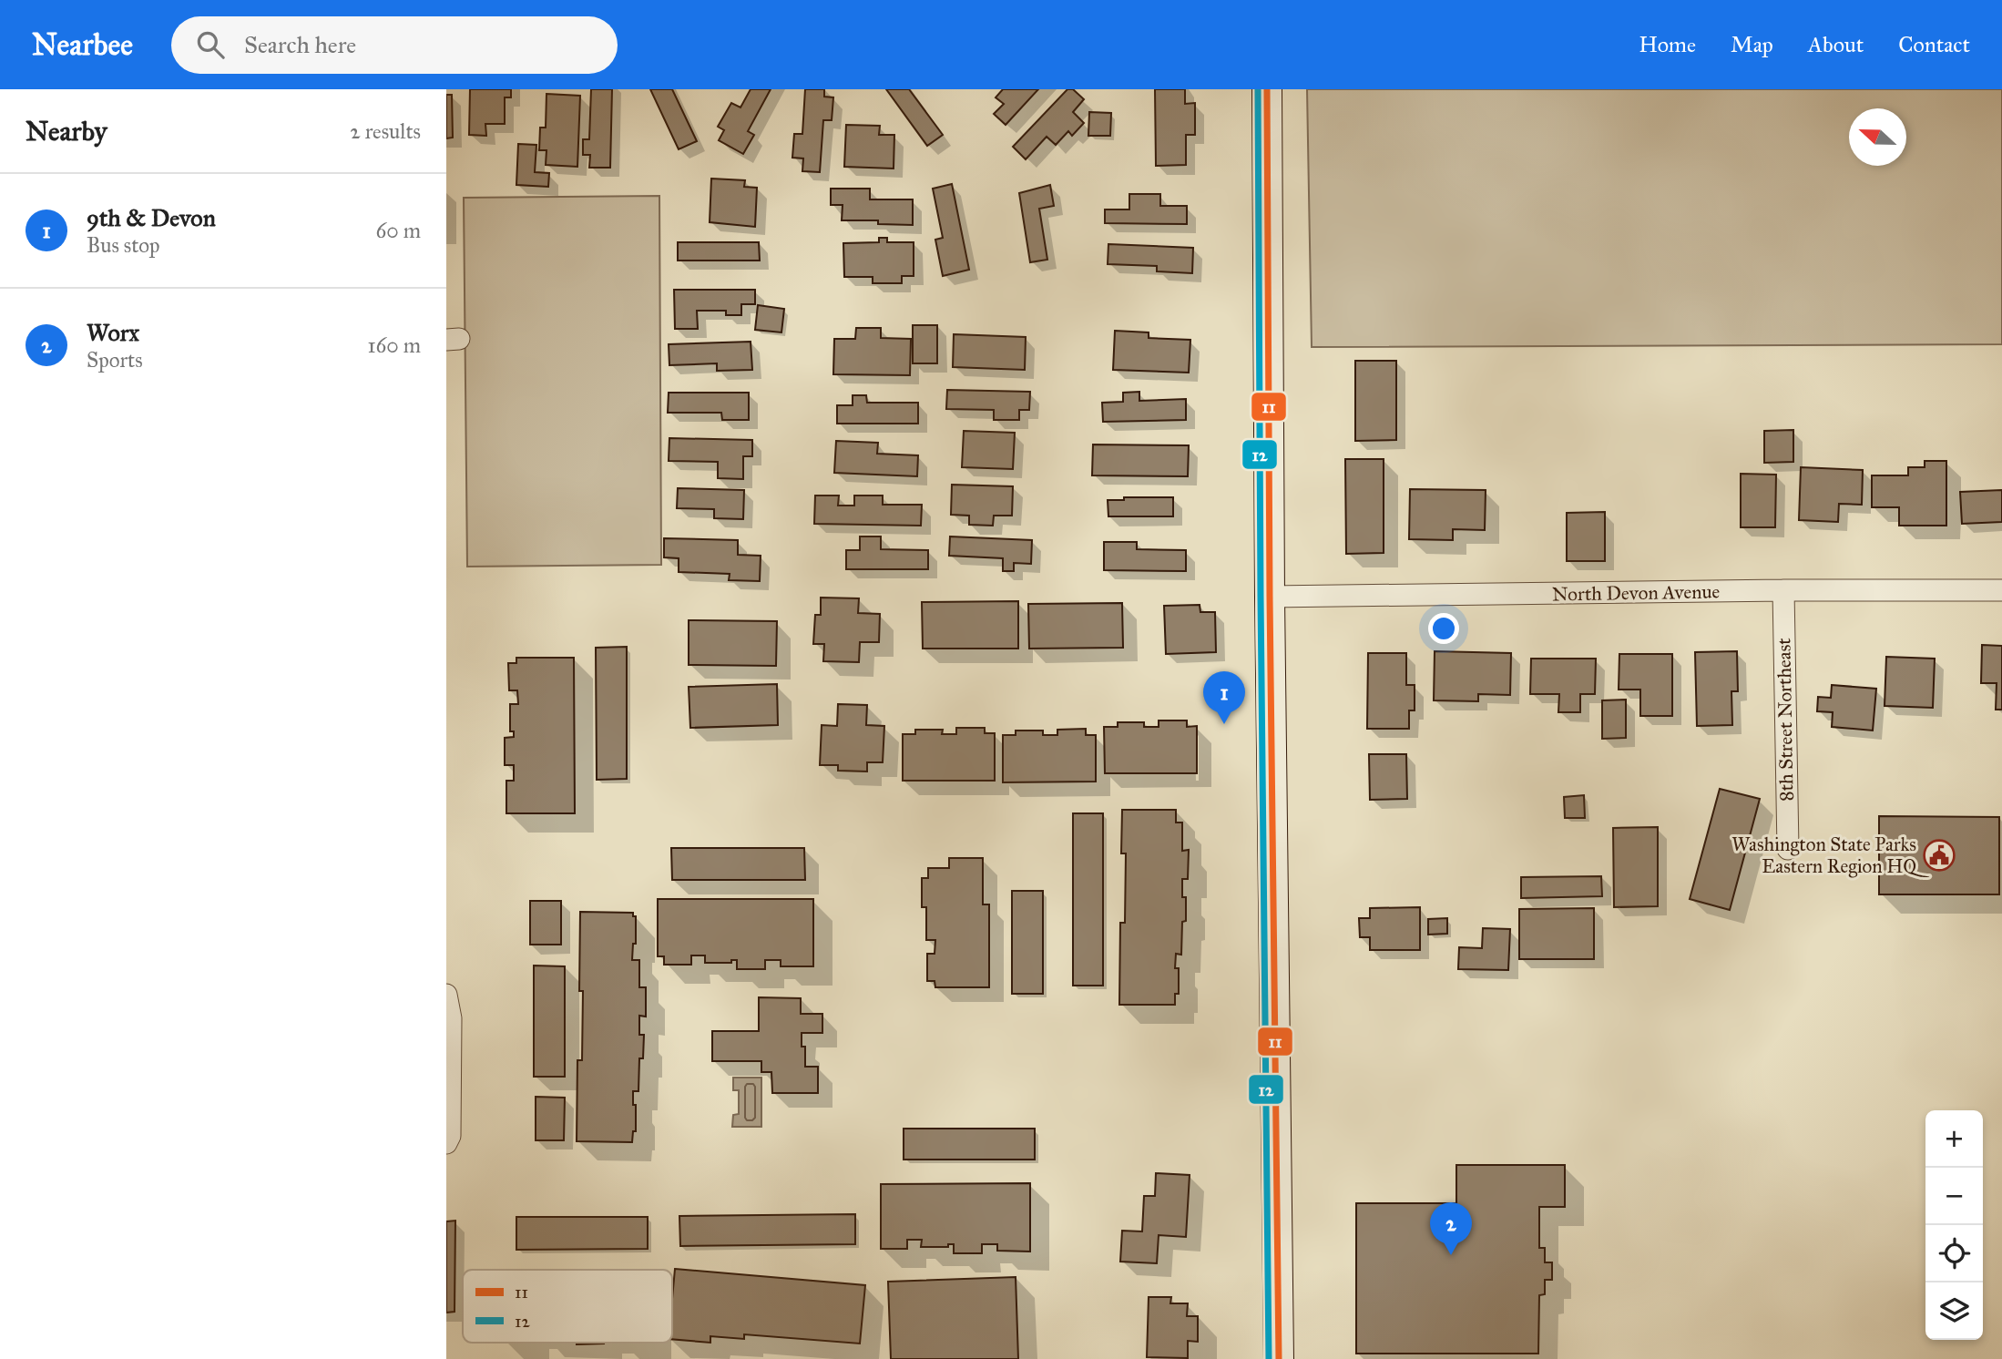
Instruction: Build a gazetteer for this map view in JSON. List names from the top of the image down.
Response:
{
  "streets": {
    "street": ["North Devon Avenue", "8th Street Northeast"]
  },
  "crossings": [
    ["North Devon Avenue", "8th Street Northeast"]
  ],
  "places": {
    "public building": ["Washington State Parks Eastern Region HQ"]
  },
  "lines": ["transit line 11", "transit line 12"],
  "legend": ["11", "12"],
  "north": "left",
  "page": {
    "header": "Nearbee",
    "search": "Search here",
    "nav": [
      "Home",
      "Map",
      "About",
      "Contact"
    ],
    "heading": ["Nearby", "2 results"],
    "list": [
      {
        "mark": "1",
        "name": "9th & Devon",
        "note": "Bus stop",
        "value": "60 m"
      },
      {
        "mark": "2",
        "name": "Worx",
        "note": "Sports",
        "value": "160 m"
      }
    ],
    "pins": ["1", "2"],
    "map_buttons": ["+", "−"]
  }
}
